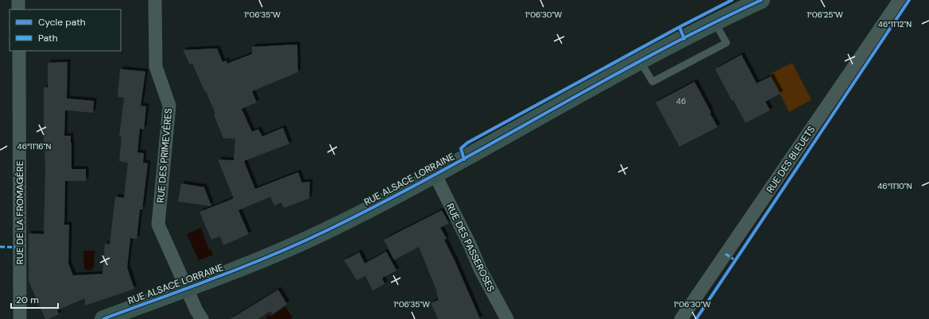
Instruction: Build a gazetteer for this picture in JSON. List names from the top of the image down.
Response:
{
  "streets": {
    "street": [
      "RUE DES PRIMEVÈRES",
      "RUE DES BLEUETS",
      "RUE ALSACE LORRAINE",
      "RUE DE LA FROMAGÈRE",
      "RUE DES PASSEROSES"
    ]
  },
  "crossings": [
    ["RUE DES PRIMEVÈRES", "RUE ALSACE LORRAINE"],
    ["RUE ALSACE LORRAINE", "RUE DES PASSEROSES"]
  ],
  "house_numbers": ["46"],
  "legend": ["Cycle path", "Path"],
  "scale_bar": "20 m",
  "coordinates": [
    "1°06'30\"W",
    "1°06'35\"W",
    "1°06'25\"W",
    "46°11'12\"N",
    "46°11'16\"N",
    "46°11'10\"N"
  ]
}
